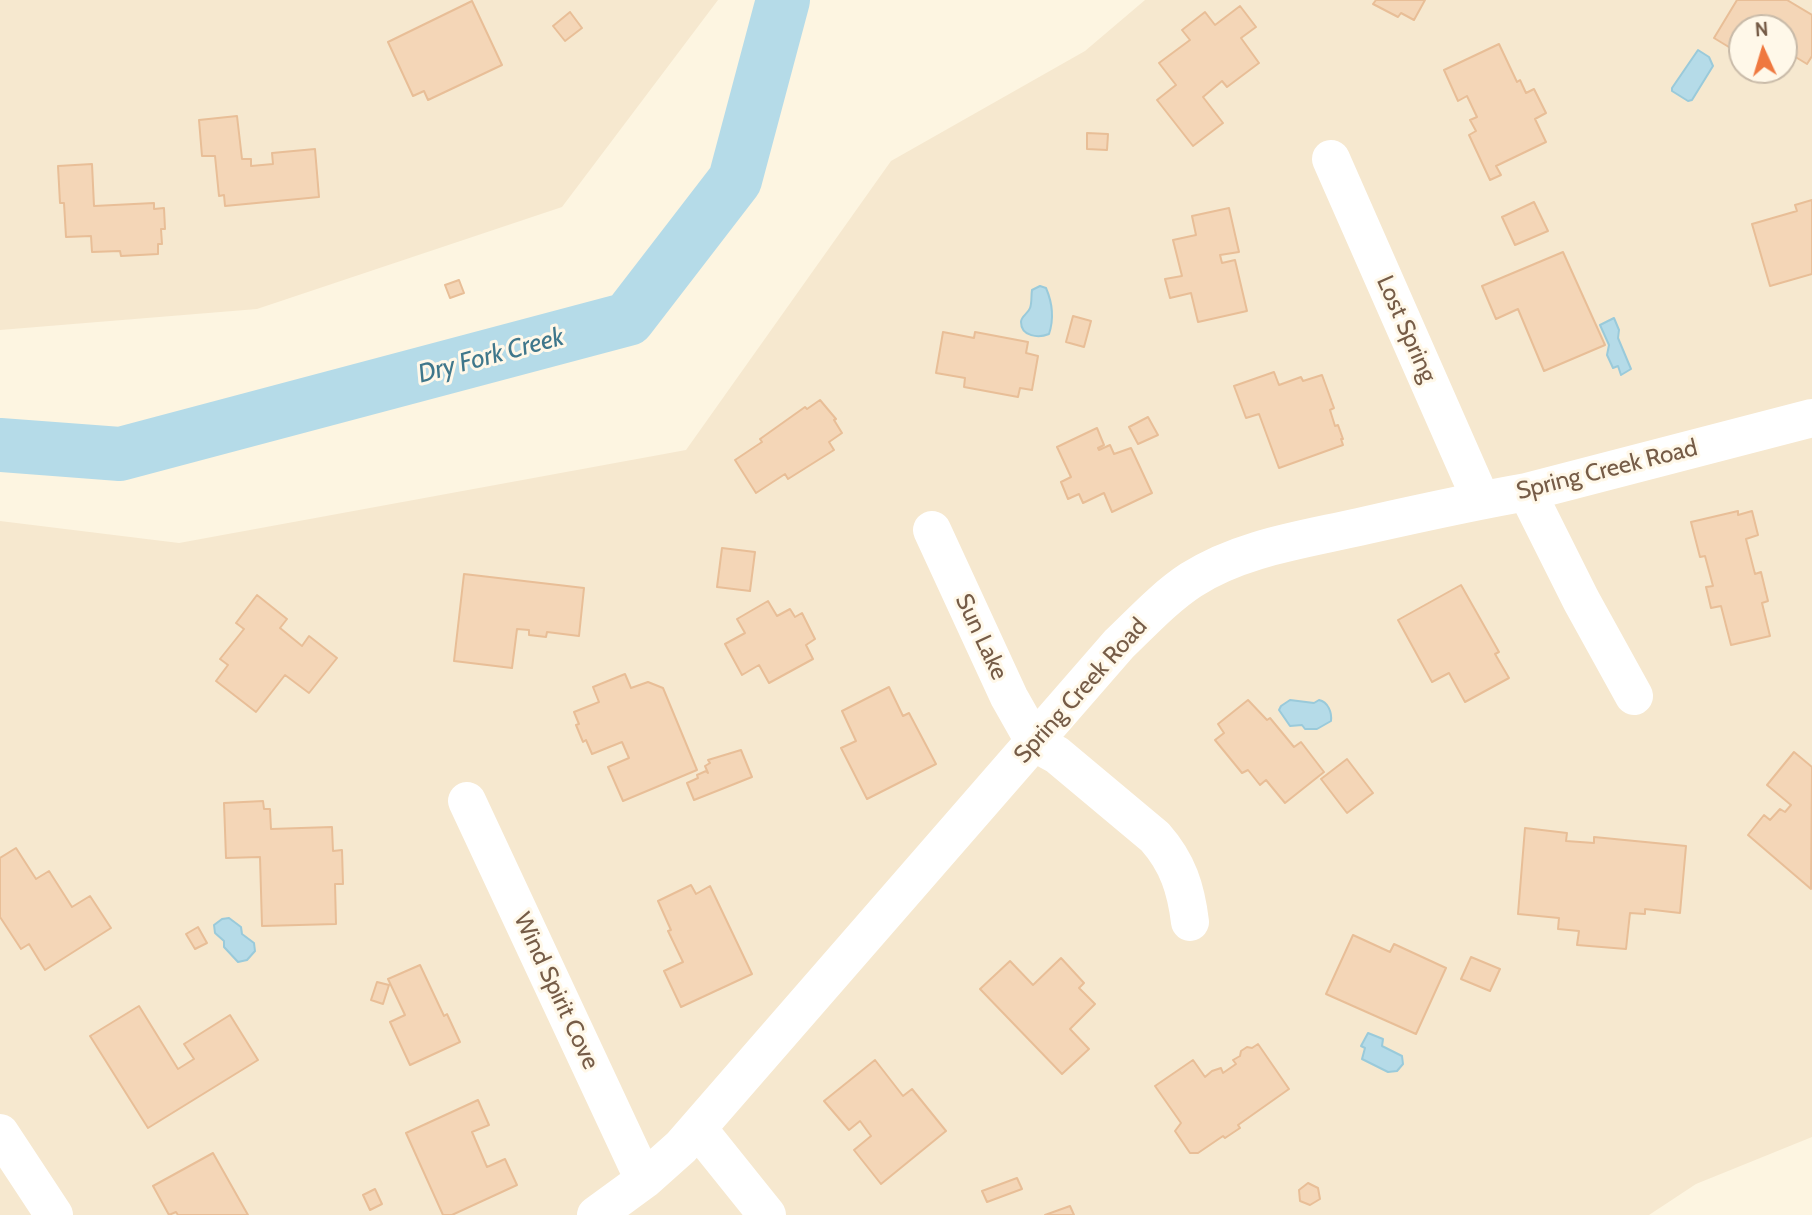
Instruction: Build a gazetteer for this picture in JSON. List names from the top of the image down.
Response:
{
  "streets": {
    "street": [
      "Lost Spring",
      "Spring Creek Road",
      "Sun Lake",
      "Wind Spirit Cove"
    ]
  },
  "crossings": [
    ["Lost Spring", "Spring Creek Road"],
    ["Spring Creek Road", "Sun Lake"],
    ["Spring Creek Road", "Wind Spirit Cove"]
  ],
  "water": ["Dry Fork Creek"],
  "north": "top"
}
